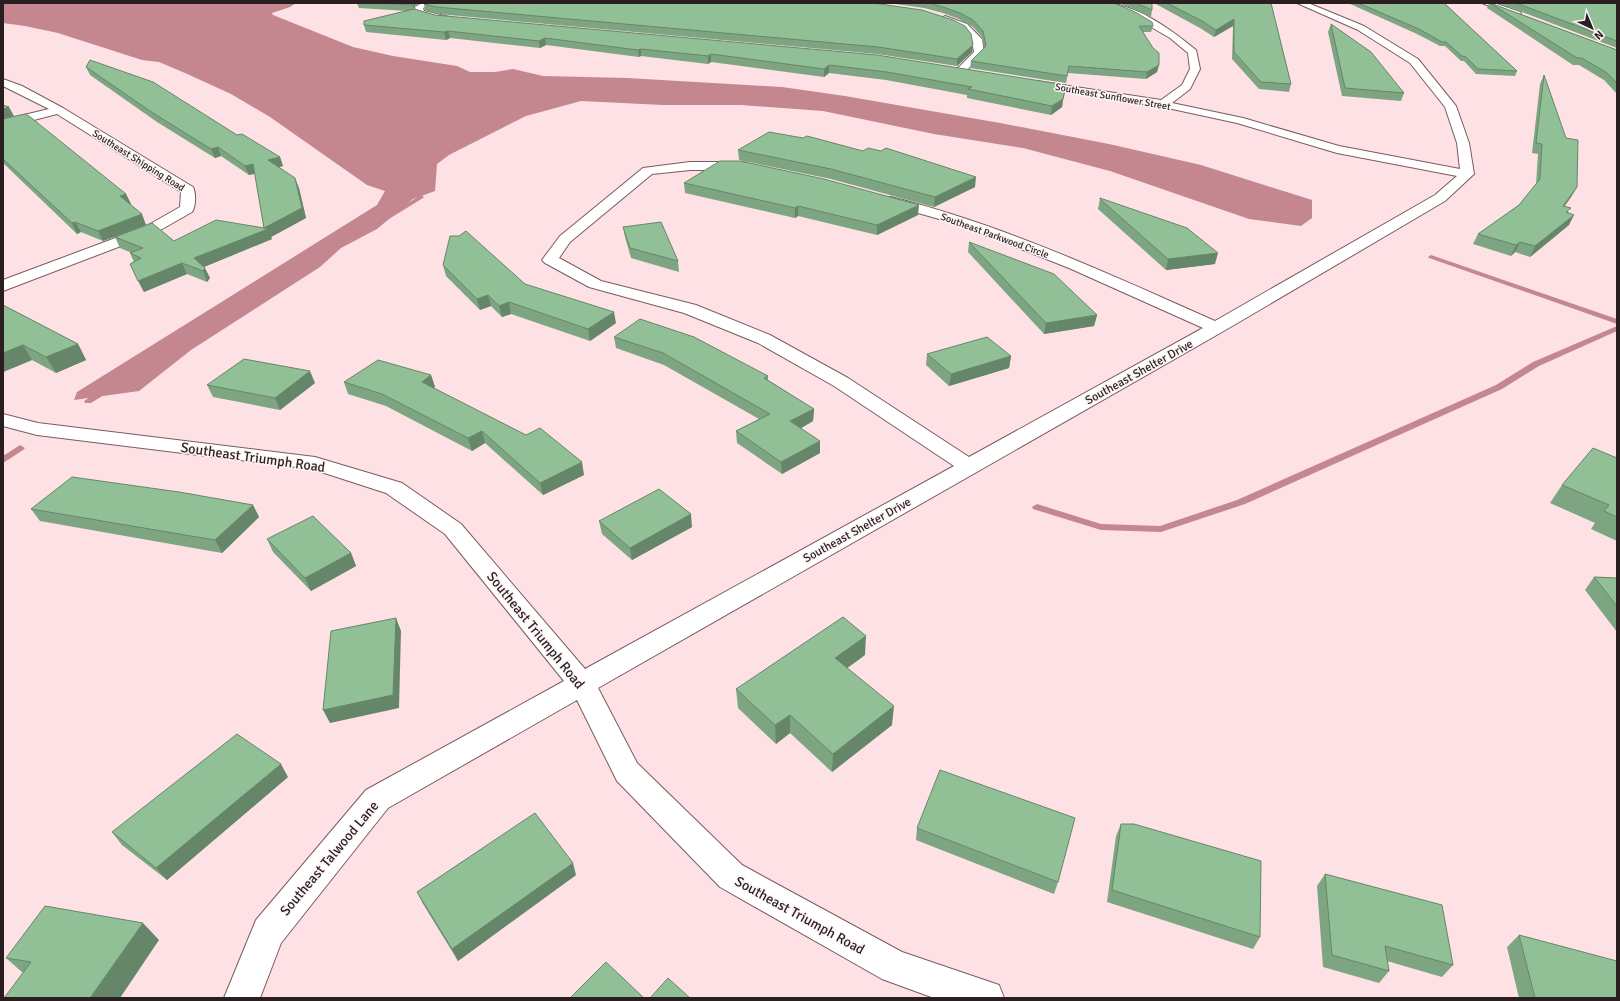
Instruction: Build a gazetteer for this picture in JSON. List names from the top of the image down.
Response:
{
  "streets": {
    "street": [
      "Southeast Sunflower Street",
      "Southeast Shipping Road",
      "Southeast Parkwood Circle",
      "Southeast Shelter Drive",
      "Southeast Triumph Road",
      "Southeast Talwood Lane"
    ]
  },
  "crossings": [
    ["Southeast Sunflower Street", "Southeast Shelter Drive"],
    ["Southeast Parkwood Circle", "Southeast Shelter Drive"],
    ["Southeast Shelter Drive", "Southeast Triumph Road"],
    ["Southeast Shelter Drive", "Southeast Talwood Lane"],
    ["Southeast Triumph Road", "Southeast Talwood Lane"]
  ],
  "north": "bottom right"
}
